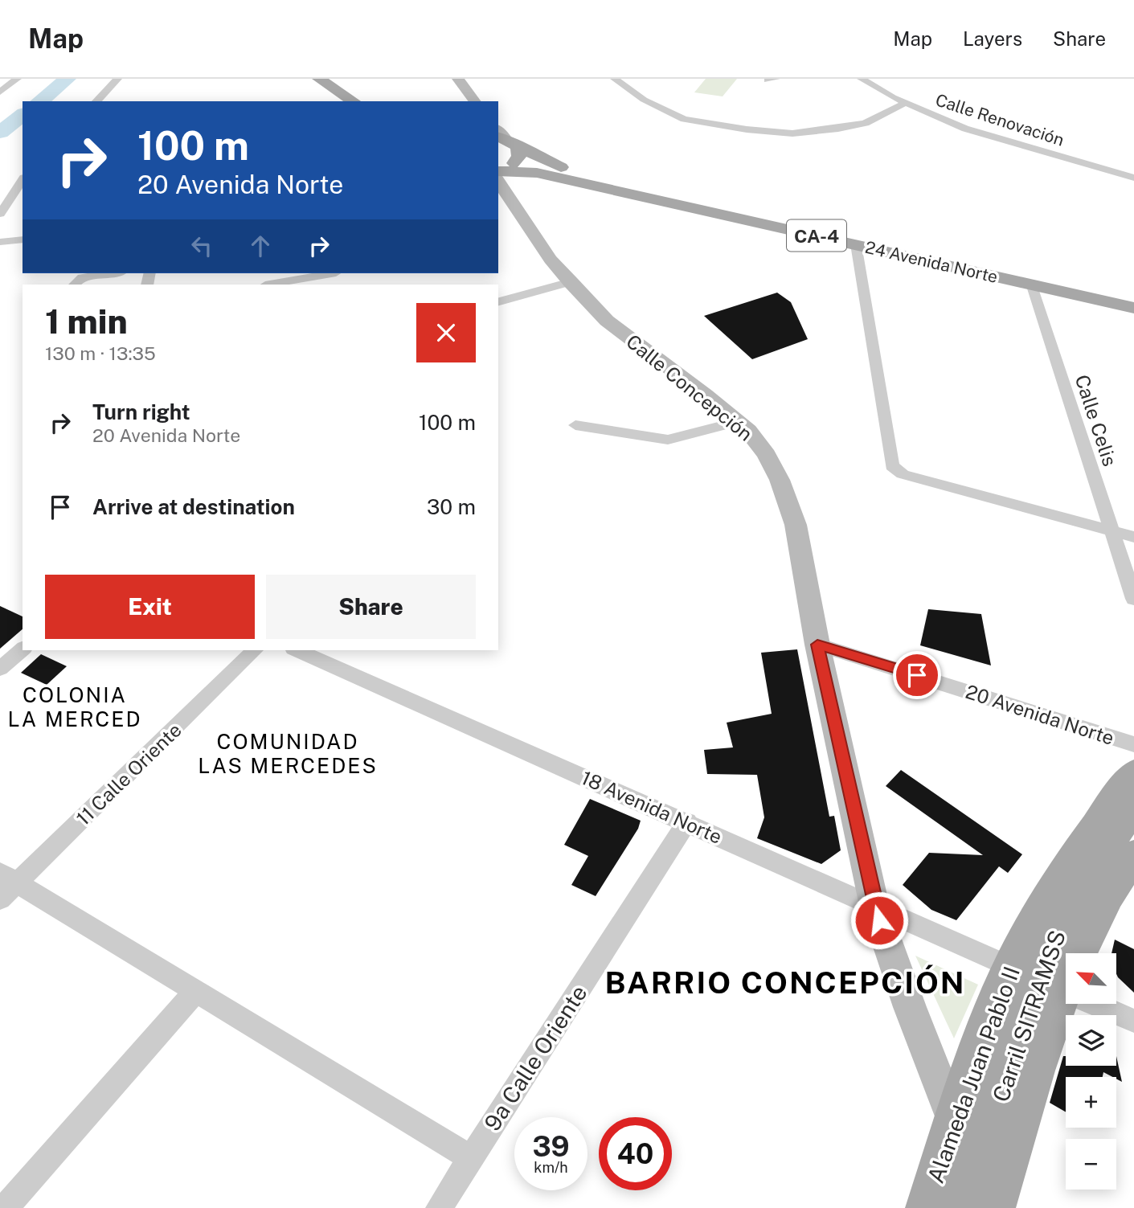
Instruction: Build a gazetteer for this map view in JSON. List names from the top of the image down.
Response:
{
  "streets": {
    "main road": [
      "CA-4",
      "24 Avenida Norte",
      "Carril SITRAMSS",
      "Alameda Juan Pablo II"
    ],
    "street": [
      "Calle Renovación",
      "Calle Concepción",
      "Calle Celis",
      "20 Avenida Norte",
      "11 Calle Oriente",
      "18 Avenida Norte",
      "9a Calle Oriente"
    ]
  },
  "crossings": [
    ["CA-4", "24 Avenida Norte"],
    ["24 Avenida Norte", "Calle Celis"],
    ["Calle Concepción", "20 Avenida Norte"],
    ["Calle Concepción", "18 Avenida Norte"],
    ["Calle Concepción", "Carril SITRAMSS"],
    ["Calle Concepción", "Alameda Juan Pablo II"],
    ["18 Avenida Norte", "9a Calle Oriente"],
    ["18 Avenida Norte", "Alameda Juan Pablo II"]
  ],
  "districts": ["COLONIA LA MERCED", "COMUNIDAD LAS MERCEDES", "BARRIO CONCEPCIÓN"],
  "north": "top left",
  "page": {
    "header": "Map",
    "nav": ["Map", "Layers", "Share"],
    "turn": ["100 m", "20 Avenida Norte"],
    "heading": ["1 min", "130 m · 13:35"],
    "list": [
      {
        "name": "Turn right",
        "note": "20 Avenida Norte",
        "value": "100 m"
      },
      {
        "name": "Arrive at destination",
        "value": "30 m"
      }
    ],
    "buttons": ["Exit", "Share"],
    "map_buttons": ["+", "−"],
    "speed": "39 km/h",
    "limit": "40"
  }
}
